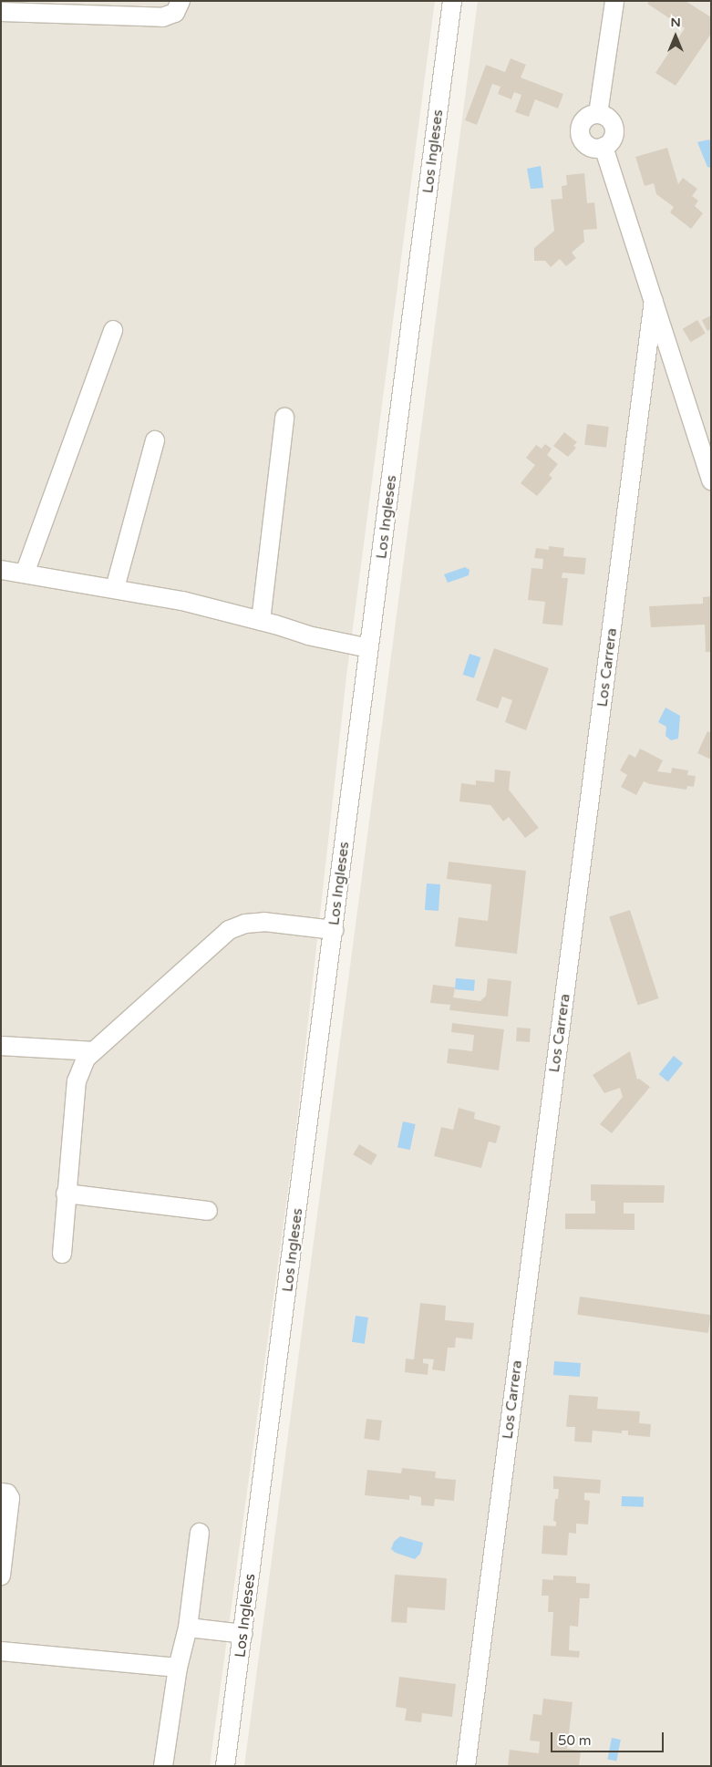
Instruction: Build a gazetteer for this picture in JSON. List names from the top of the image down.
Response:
{
  "streets": {
    "street": ["Los Ingleses", "Los Carrera"]
  },
  "scale_bar": "50 m",
  "north": "top"
}
